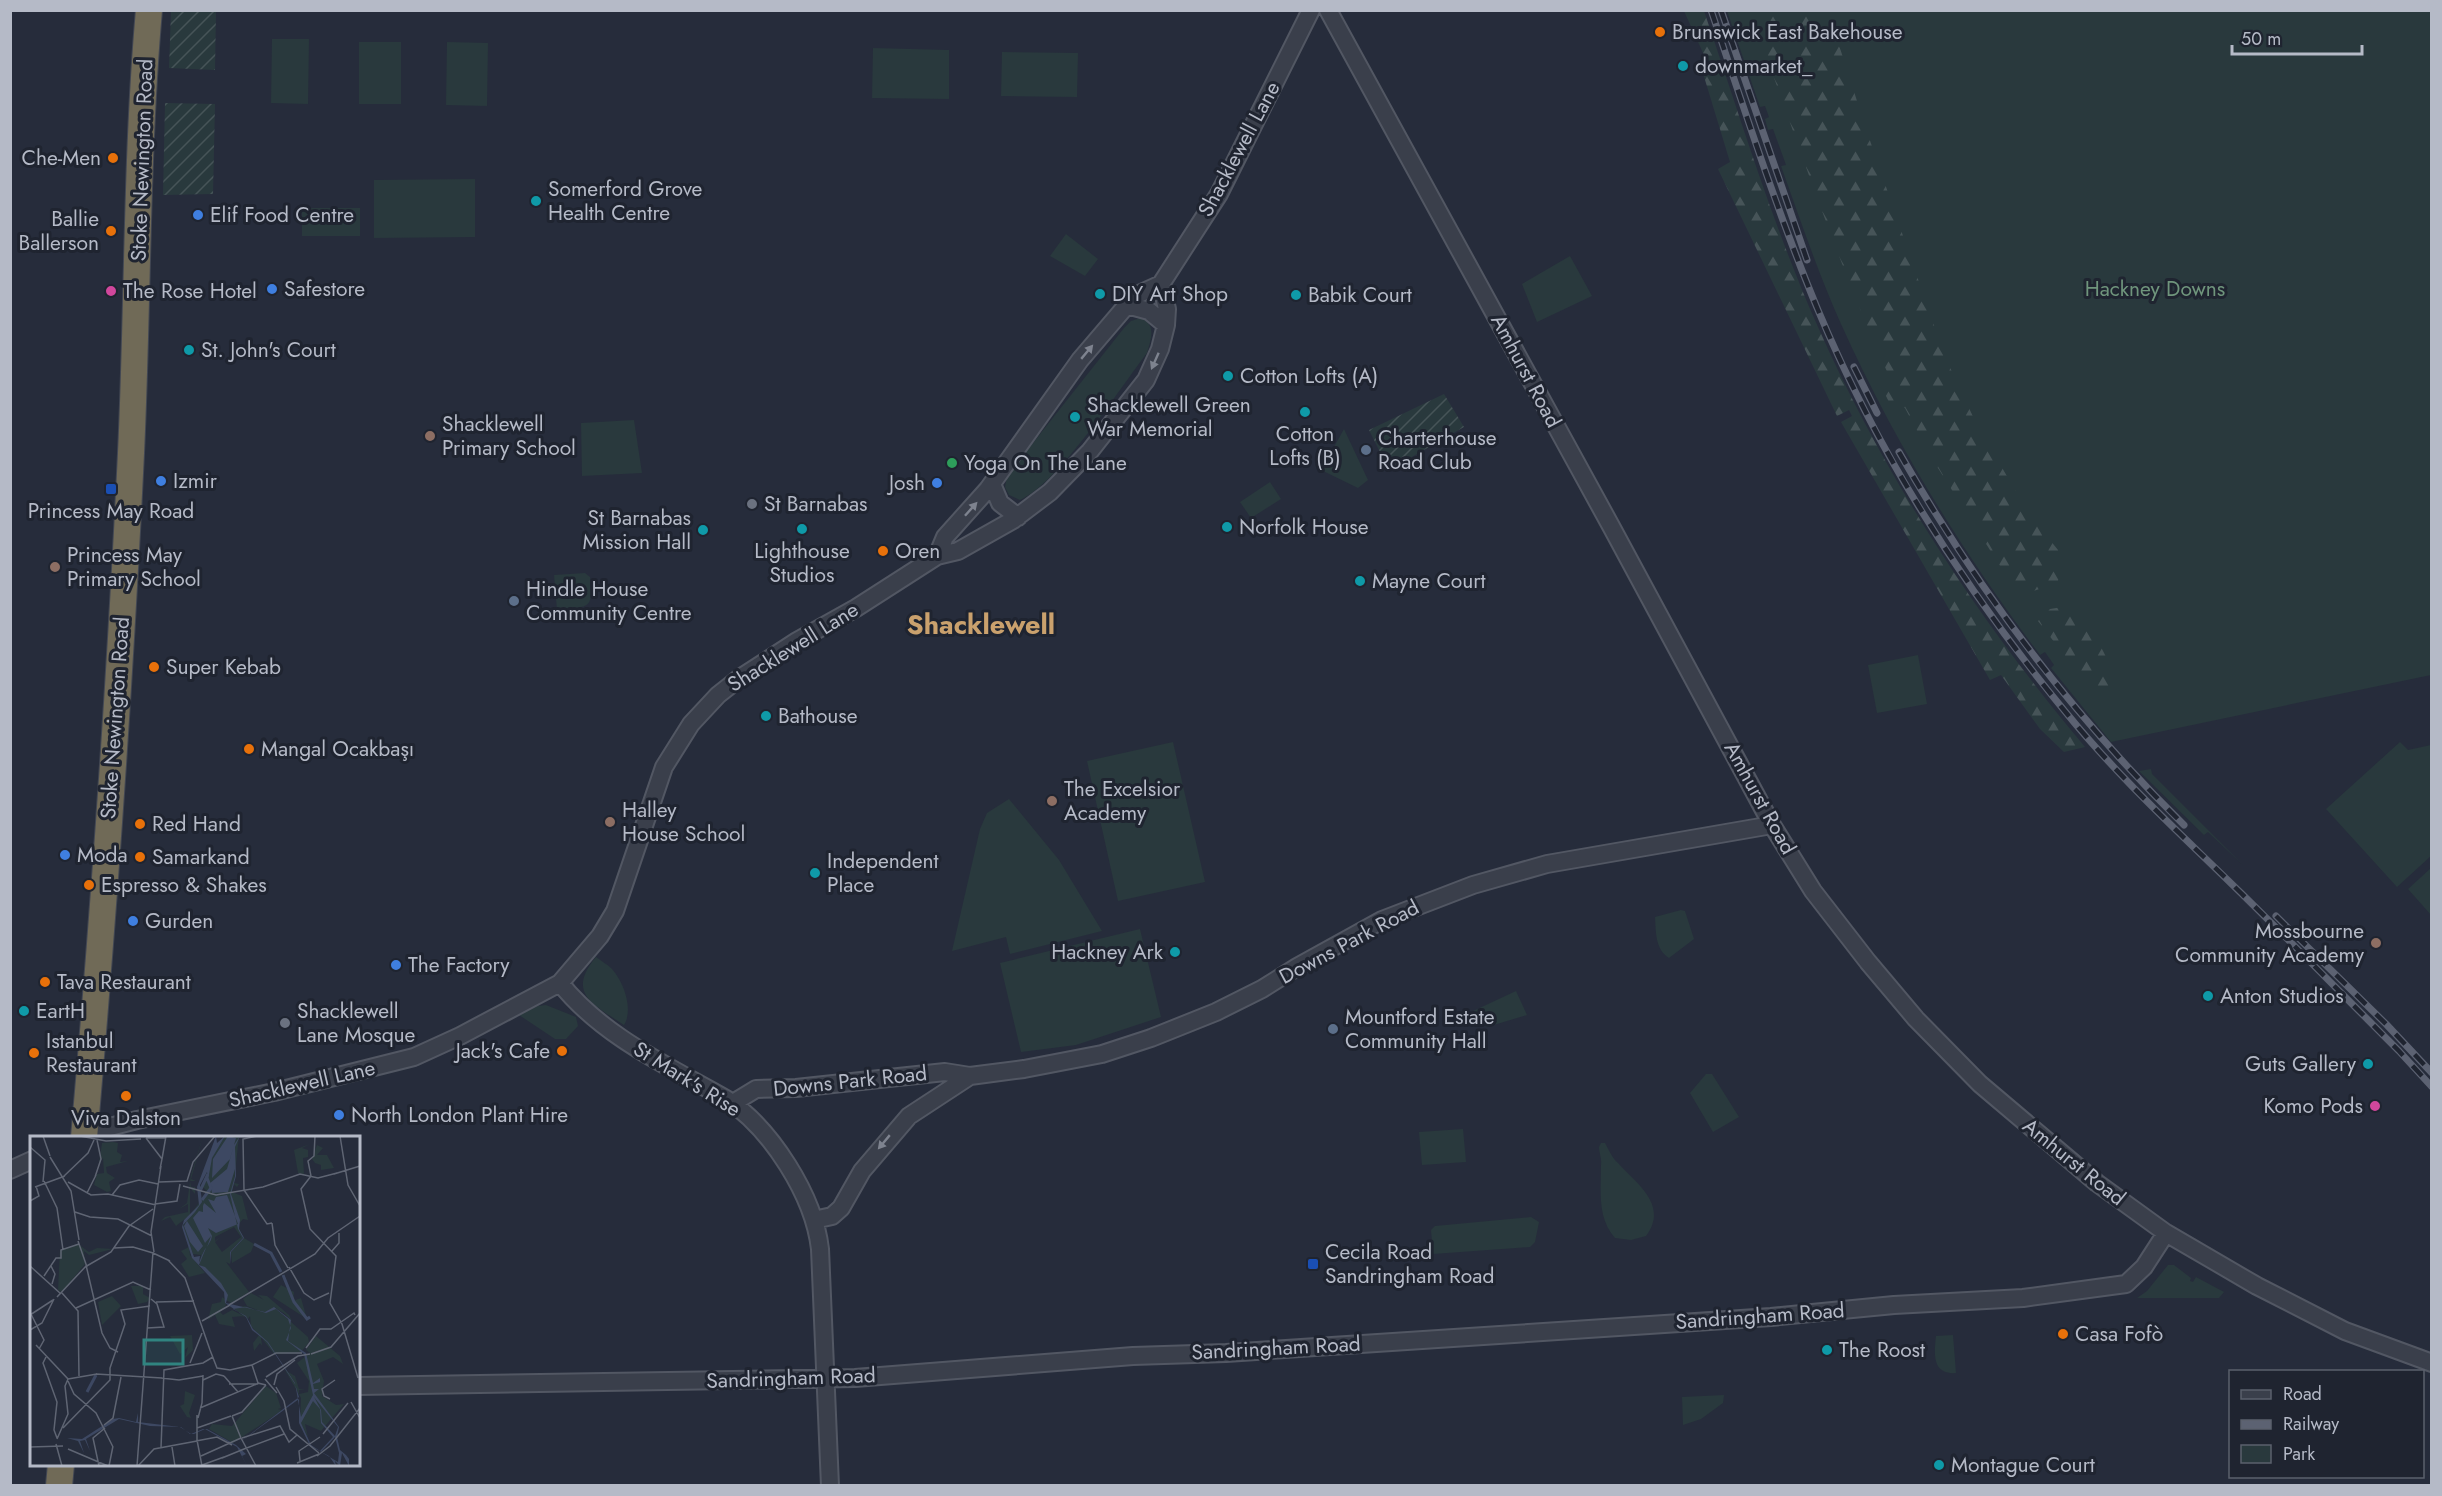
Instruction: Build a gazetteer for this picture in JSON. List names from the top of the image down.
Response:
{
  "streets": {
    "highway": ["Stoke Newington Road"],
    "street": [
      "Shacklewell Lane",
      "Amhurst Road",
      "Downs Park Road",
      "St Mark's Rise",
      "Sandringham Road"
    ]
  },
  "crossings": [
    ["Shacklewell Lane", "St Mark's Rise"],
    ["Amhurst Road", "Downs Park Road"],
    ["Amhurst Road", "Sandringham Road"],
    ["Downs Park Road", "St Mark's Rise"],
    ["St Mark's Rise", "Sandringham Road"]
  ],
  "districts": ["Shacklewell"],
  "parks": ["Hackney Downs"],
  "places": {
    "other": [
      "Brunswick East Bakehouse",
      "downmarket_",
      "Che-Men",
      "Somerford Grove Health Centre",
      "Elif Food Centre",
      "Ballie Ballerson",
      "Safestore",
      "The Rose Hotel",
      "DIY Art Shop",
      "Babik Court",
      "St. John's Court",
      "Cotton Lofts (A)",
      "Cotton Lofts (B)",
      "Shacklewell Green War Memorial",
      "Shacklewell Primary School",
      "Charterhouse Road Club",
      "Yoga On The Lane",
      "Izmir",
      "Josh",
      "St Barnabas",
      "Norfolk House",
      "Lighthouse Studios",
      "St Barnabas Mission Hall",
      "Oren",
      "Princess May Primary School",
      "Mayne Court",
      "Hindle House Community Centre",
      "Super Kebab",
      "Bathouse",
      "Mangal Ocakbaşı",
      "The Excelsior Academy",
      "Halley House School",
      "Red Hand",
      "Moda",
      "Samarkand",
      "Independent Place",
      "Espresso & Shakes",
      "Gurden",
      "Mossbourne Community Academy",
      "Hackney Ark",
      "The Factory",
      "Tava Restaurant",
      "Anton Studios",
      "EartH",
      "Shacklewell Lane Mosque",
      "Mountford Estate Community Hall",
      "Jack's Cafe",
      "Istanbul Restaurant",
      "Guts Gallery",
      "Viva Dalston",
      "Komo Pods",
      "North London Plant Hire",
      "Casa Fofò",
      "The Roost",
      "Montague Court"
    ],
    "transit": ["Princess May Road", "Cecila Road Sandringham Road"]
  },
  "legend": ["Road", "Railway", "Park"],
  "scale_bar": "50 m"
}
